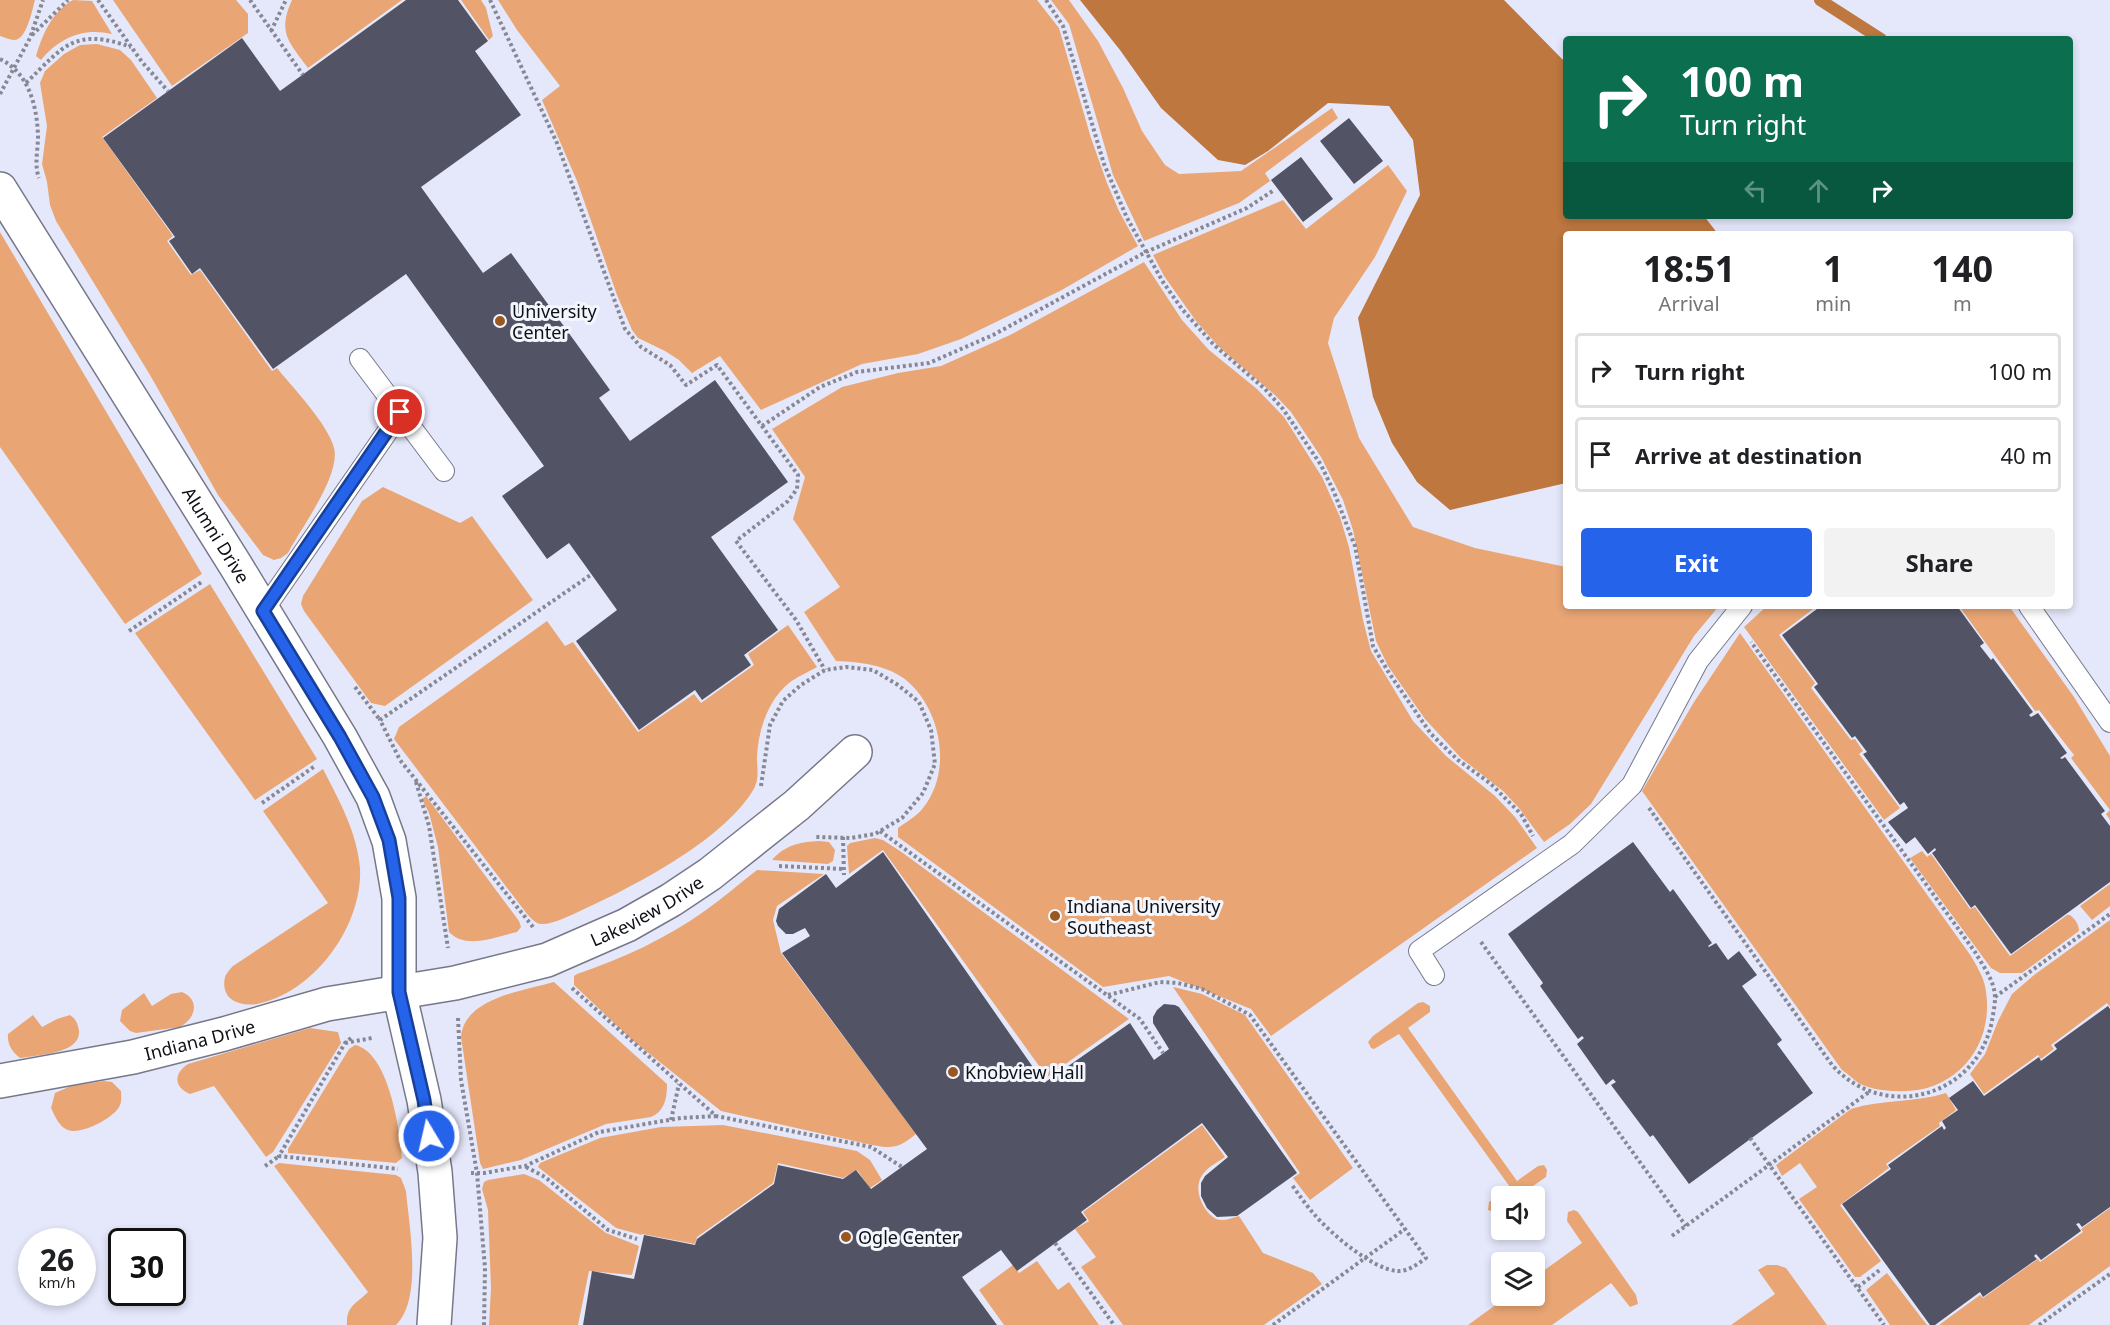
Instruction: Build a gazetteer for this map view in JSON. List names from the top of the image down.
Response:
{
  "streets": {
    "street": ["Alumni Drive", "Lakeview Drive", "Indiana Drive"]
  },
  "crossings": [
    ["Alumni Drive", "Lakeview Drive"],
    ["Alumni Drive", "Indiana Drive"],
    ["Lakeview Drive", "Indiana Drive"]
  ],
  "places": [
    "University Center",
    "Indiana University Southeast",
    "Knobview Hall",
    "Ogle Center"
  ],
  "page": {
    "turn": ["100 m", "Turn right"],
    "eta": [
      "18:51",
      "Arrival",
      "1",
      "min",
      "140",
      "m"
    ],
    "list": [
      {
        "name": "Turn right",
        "value": "100 m"
      },
      {
        "name": "Arrive at destination",
        "value": "40 m"
      }
    ],
    "buttons": ["Exit", "Share"],
    "speed": "26 km/h",
    "limit": "30"
  }
}
